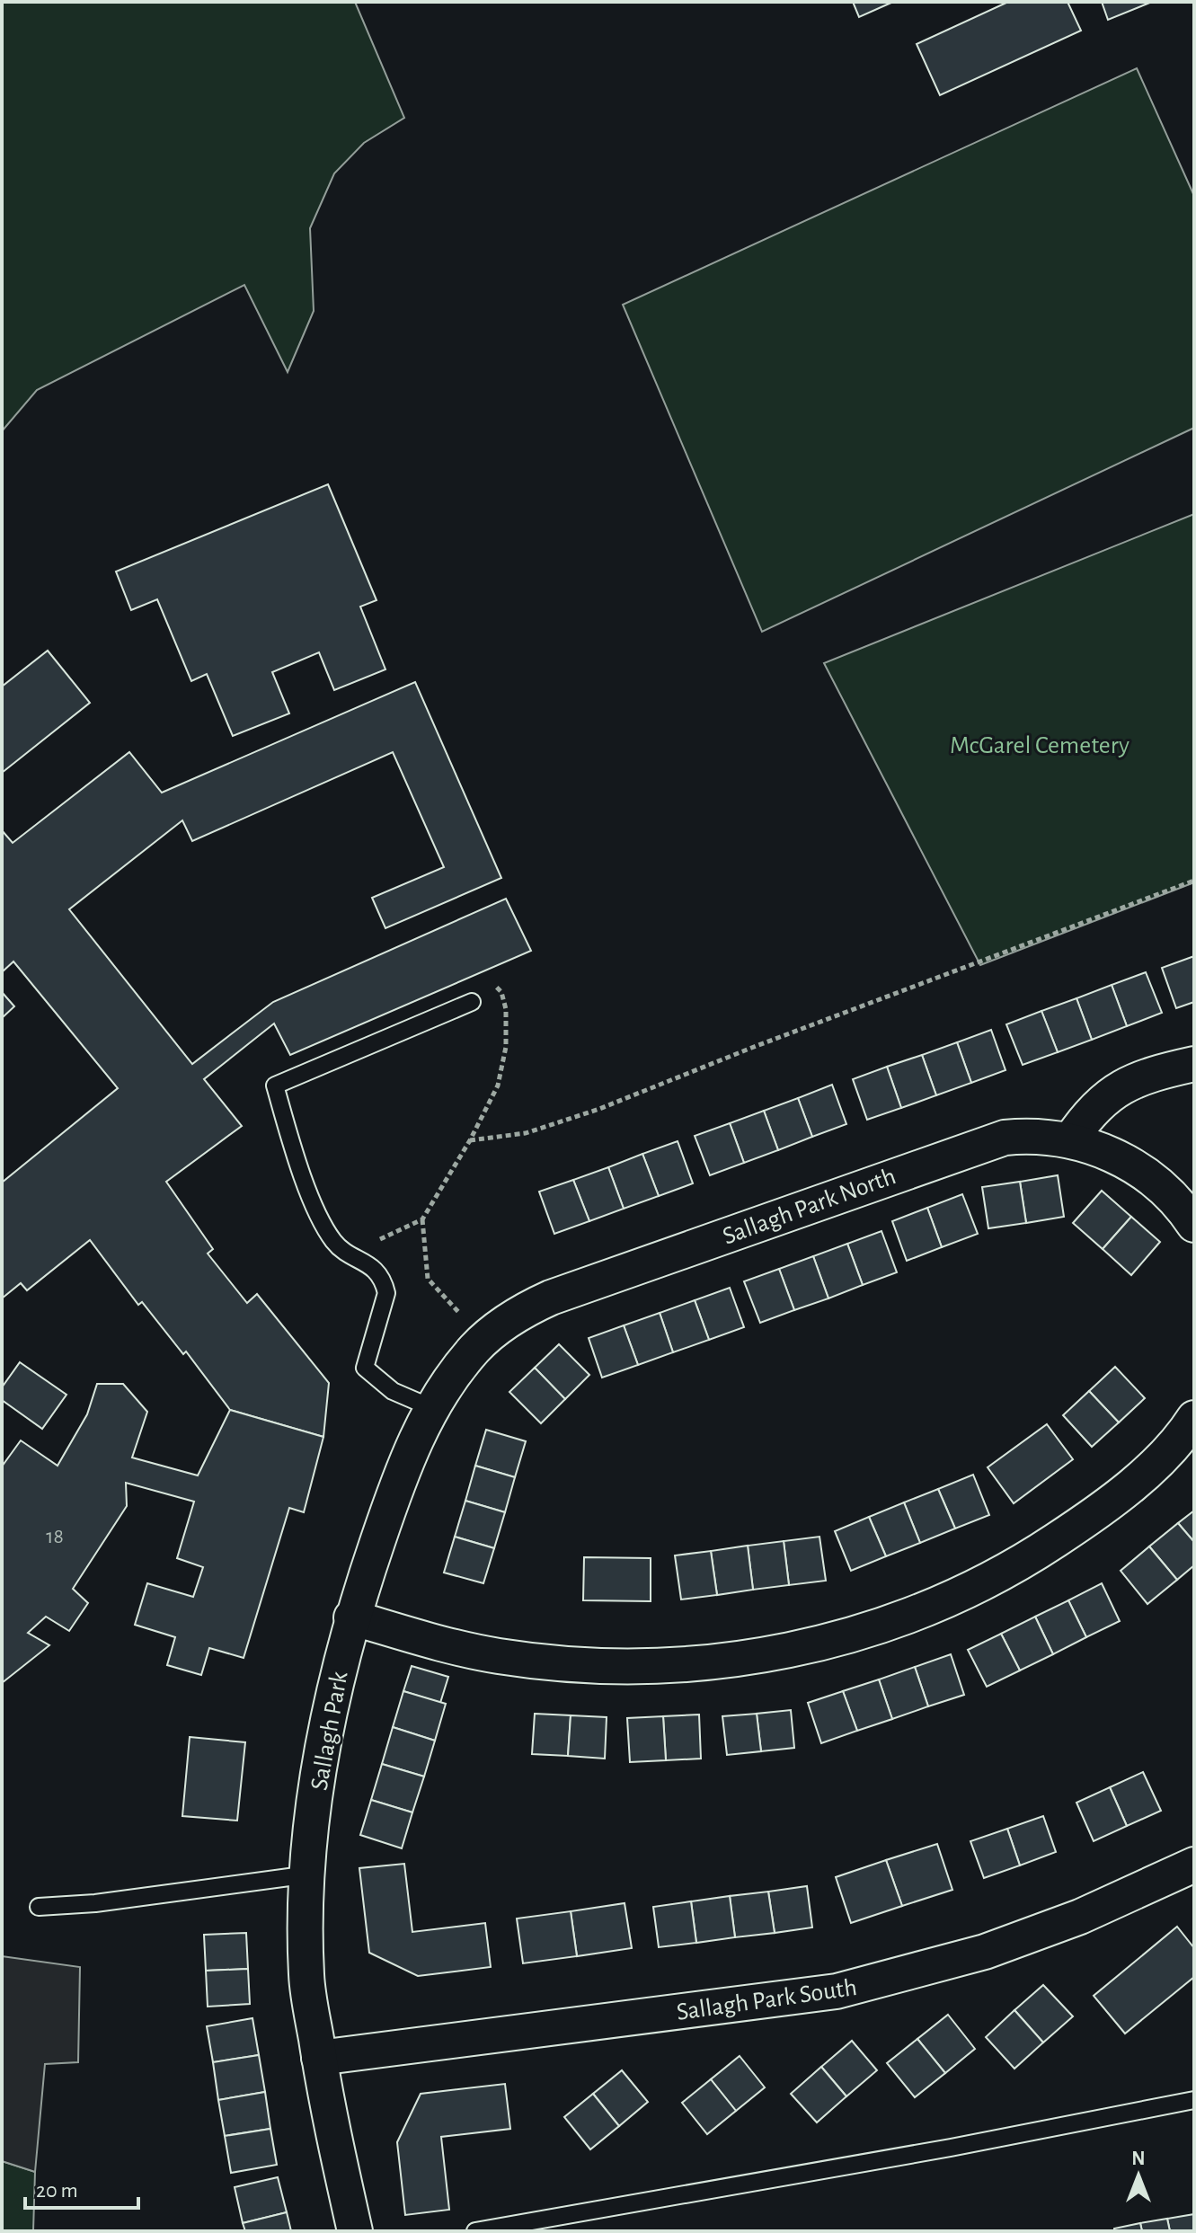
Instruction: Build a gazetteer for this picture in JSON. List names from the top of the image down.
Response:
{
  "streets": {
    "street": ["Sallagh Park North", "Sallagh Park", "Sallagh Park South"]
  },
  "crossings": [
    ["Sallagh Park North", "Sallagh Park"],
    ["Sallagh Park", "Sallagh Park South"]
  ],
  "parks": ["McGarel Cemetery"],
  "house_numbers": ["18"],
  "scale_bar": "20 m",
  "north": "top"
}
